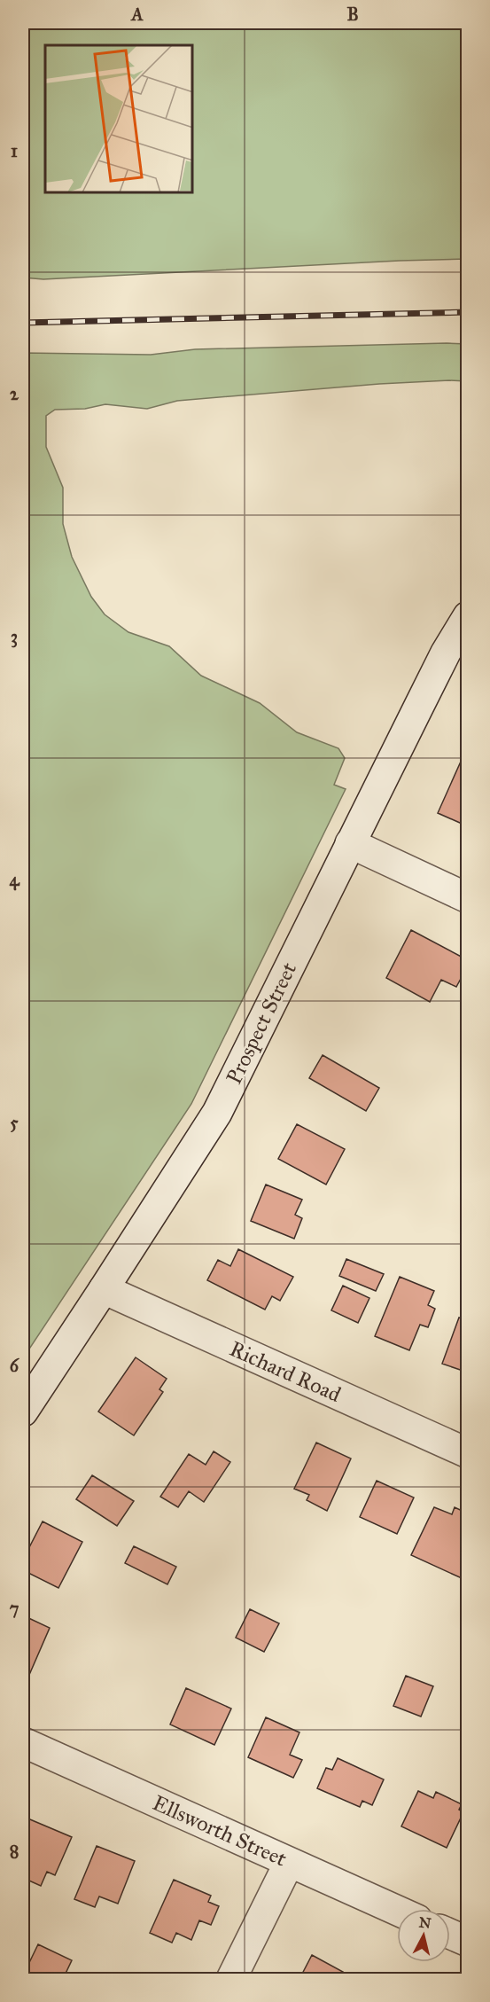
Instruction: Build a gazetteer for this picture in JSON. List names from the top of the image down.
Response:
{
  "streets": {
    "street": ["Prospect Street", "Richard Road", "Ellsworth Street"]
  },
  "crossings": [
    ["Prospect Street", "Richard Road"]
  ],
  "north": "top",
  "grid": {
    "columns": ["A", "B"],
    "rows": [
      "1",
      "2",
      "3",
      "4",
      "5",
      "6",
      "7",
      "8"
    ]
  }
}
